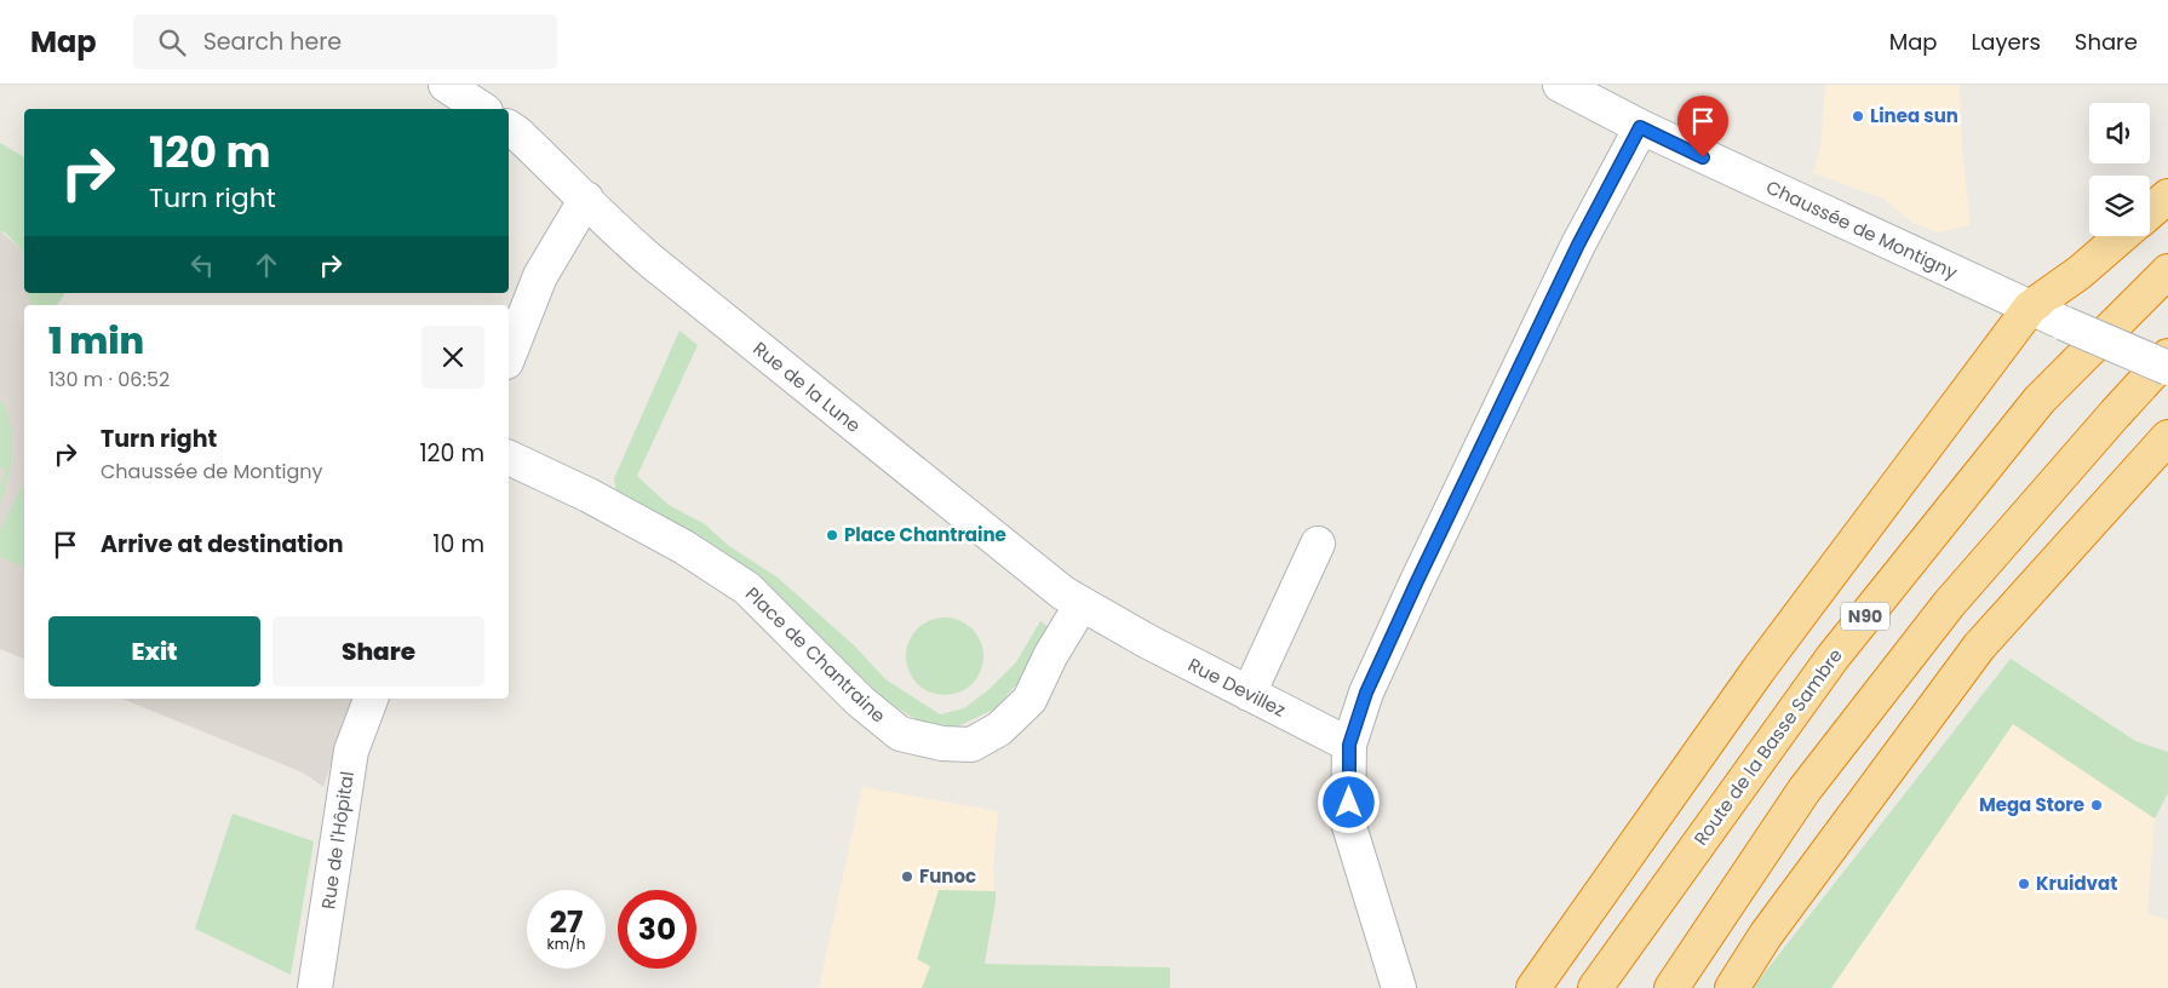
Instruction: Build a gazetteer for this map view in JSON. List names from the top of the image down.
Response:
{
  "streets": {
    "highway": ["N90", "Route de la Basse Sambre"],
    "street": [
      "Chaussée de Montigny",
      "Rue de la Lune",
      "Place de Chantraine",
      "Rue Devillez",
      "Rue de l'Hôpital"
    ]
  },
  "crossings": [
    ["Rue de la Lune", "Place de Chantraine"],
    ["Rue de la Lune", "Rue Devillez"]
  ],
  "places": [
    "Linea sun",
    "Place Chantraine",
    "Mega Store",
    "Funoc",
    "Kruidvat"
  ],
  "page": {
    "header": "Map",
    "search": "Search here",
    "nav": ["Map", "Layers", "Share"],
    "turn": ["120 m", "Turn right"],
    "heading": ["1 min", "130 m · 06:52"],
    "list": [
      {
        "name": "Turn right",
        "note": "Chaussée de Montigny",
        "value": "120 m"
      },
      {
        "name": "Arrive at destination",
        "value": "10 m"
      }
    ],
    "buttons": ["Exit", "Share"],
    "speed": "27 km/h",
    "limit": "30"
  }
}
